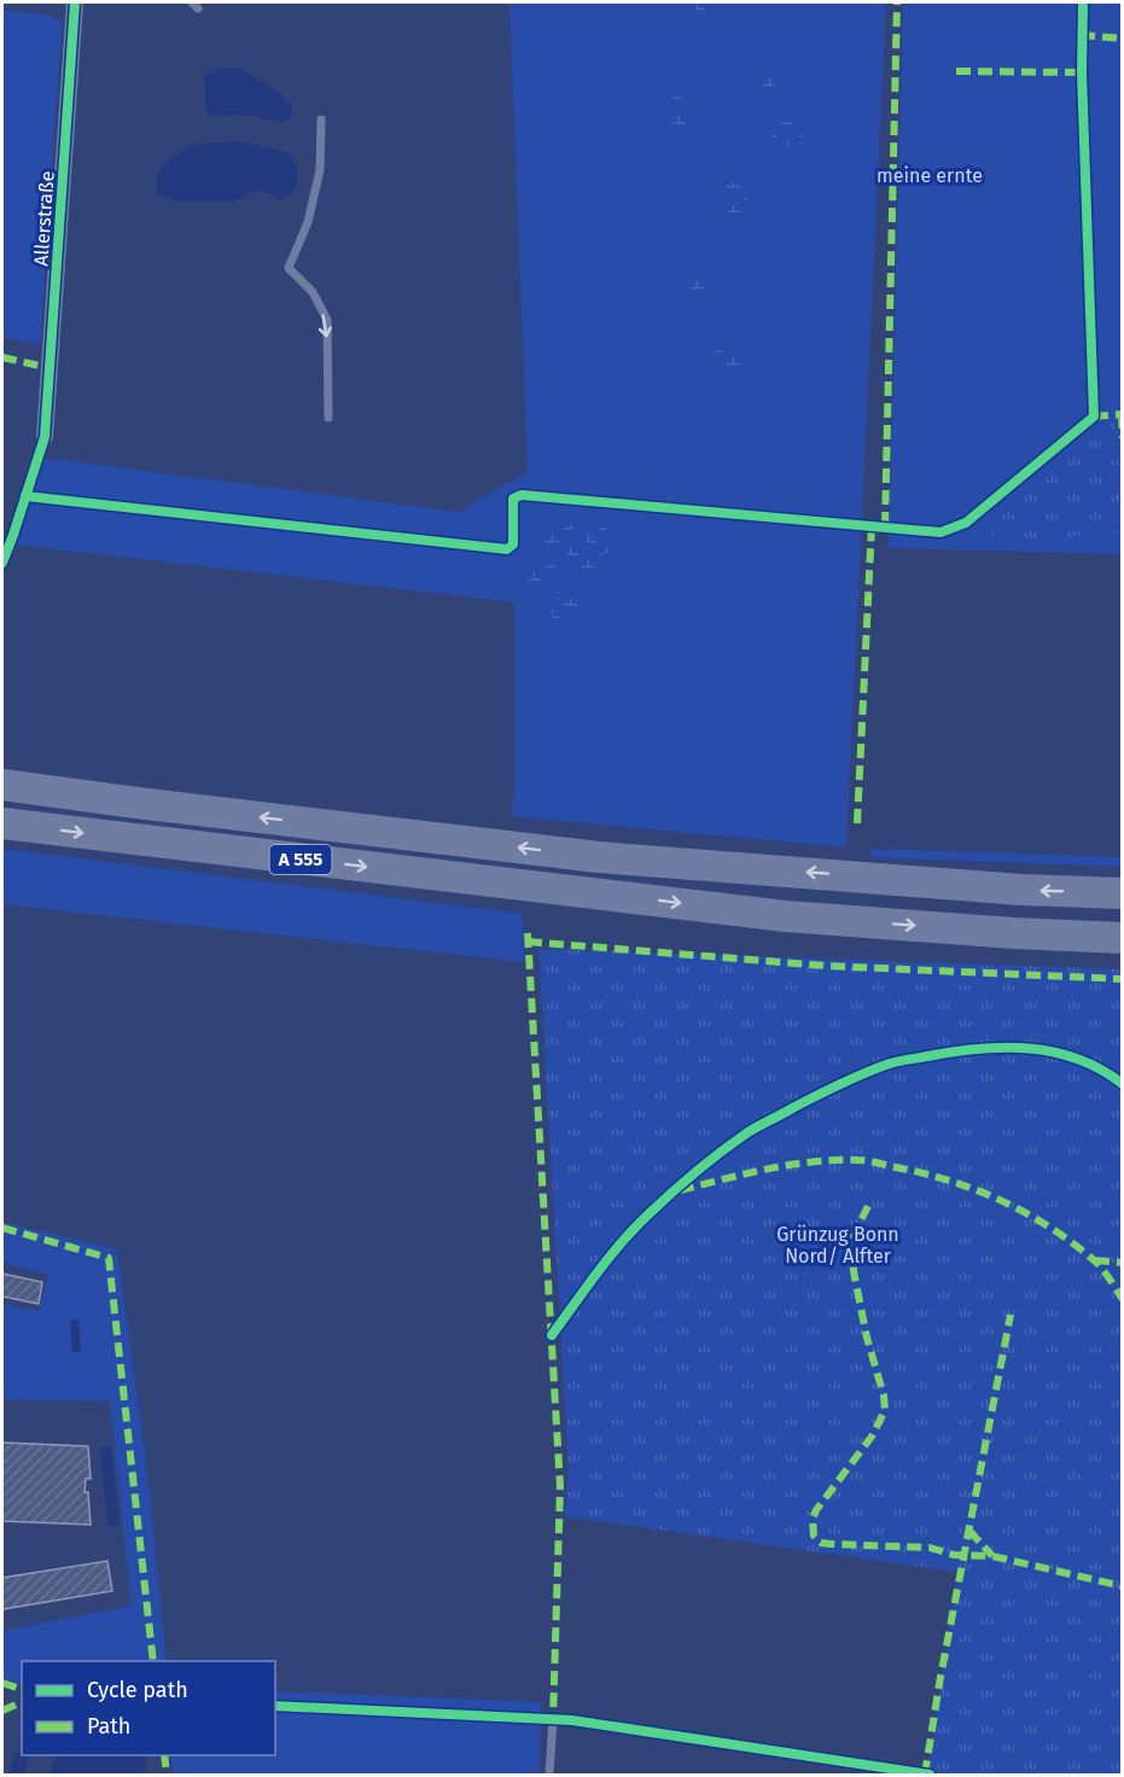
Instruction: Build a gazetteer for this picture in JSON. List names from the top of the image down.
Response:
{
  "streets": {
    "highway": ["A 555"],
    "street": ["Allerstraße"]
  },
  "parks": ["meine ernte", "Grünzug Bonn Nord/ Alfter"],
  "legend": ["Cycle path", "Path"]
}
